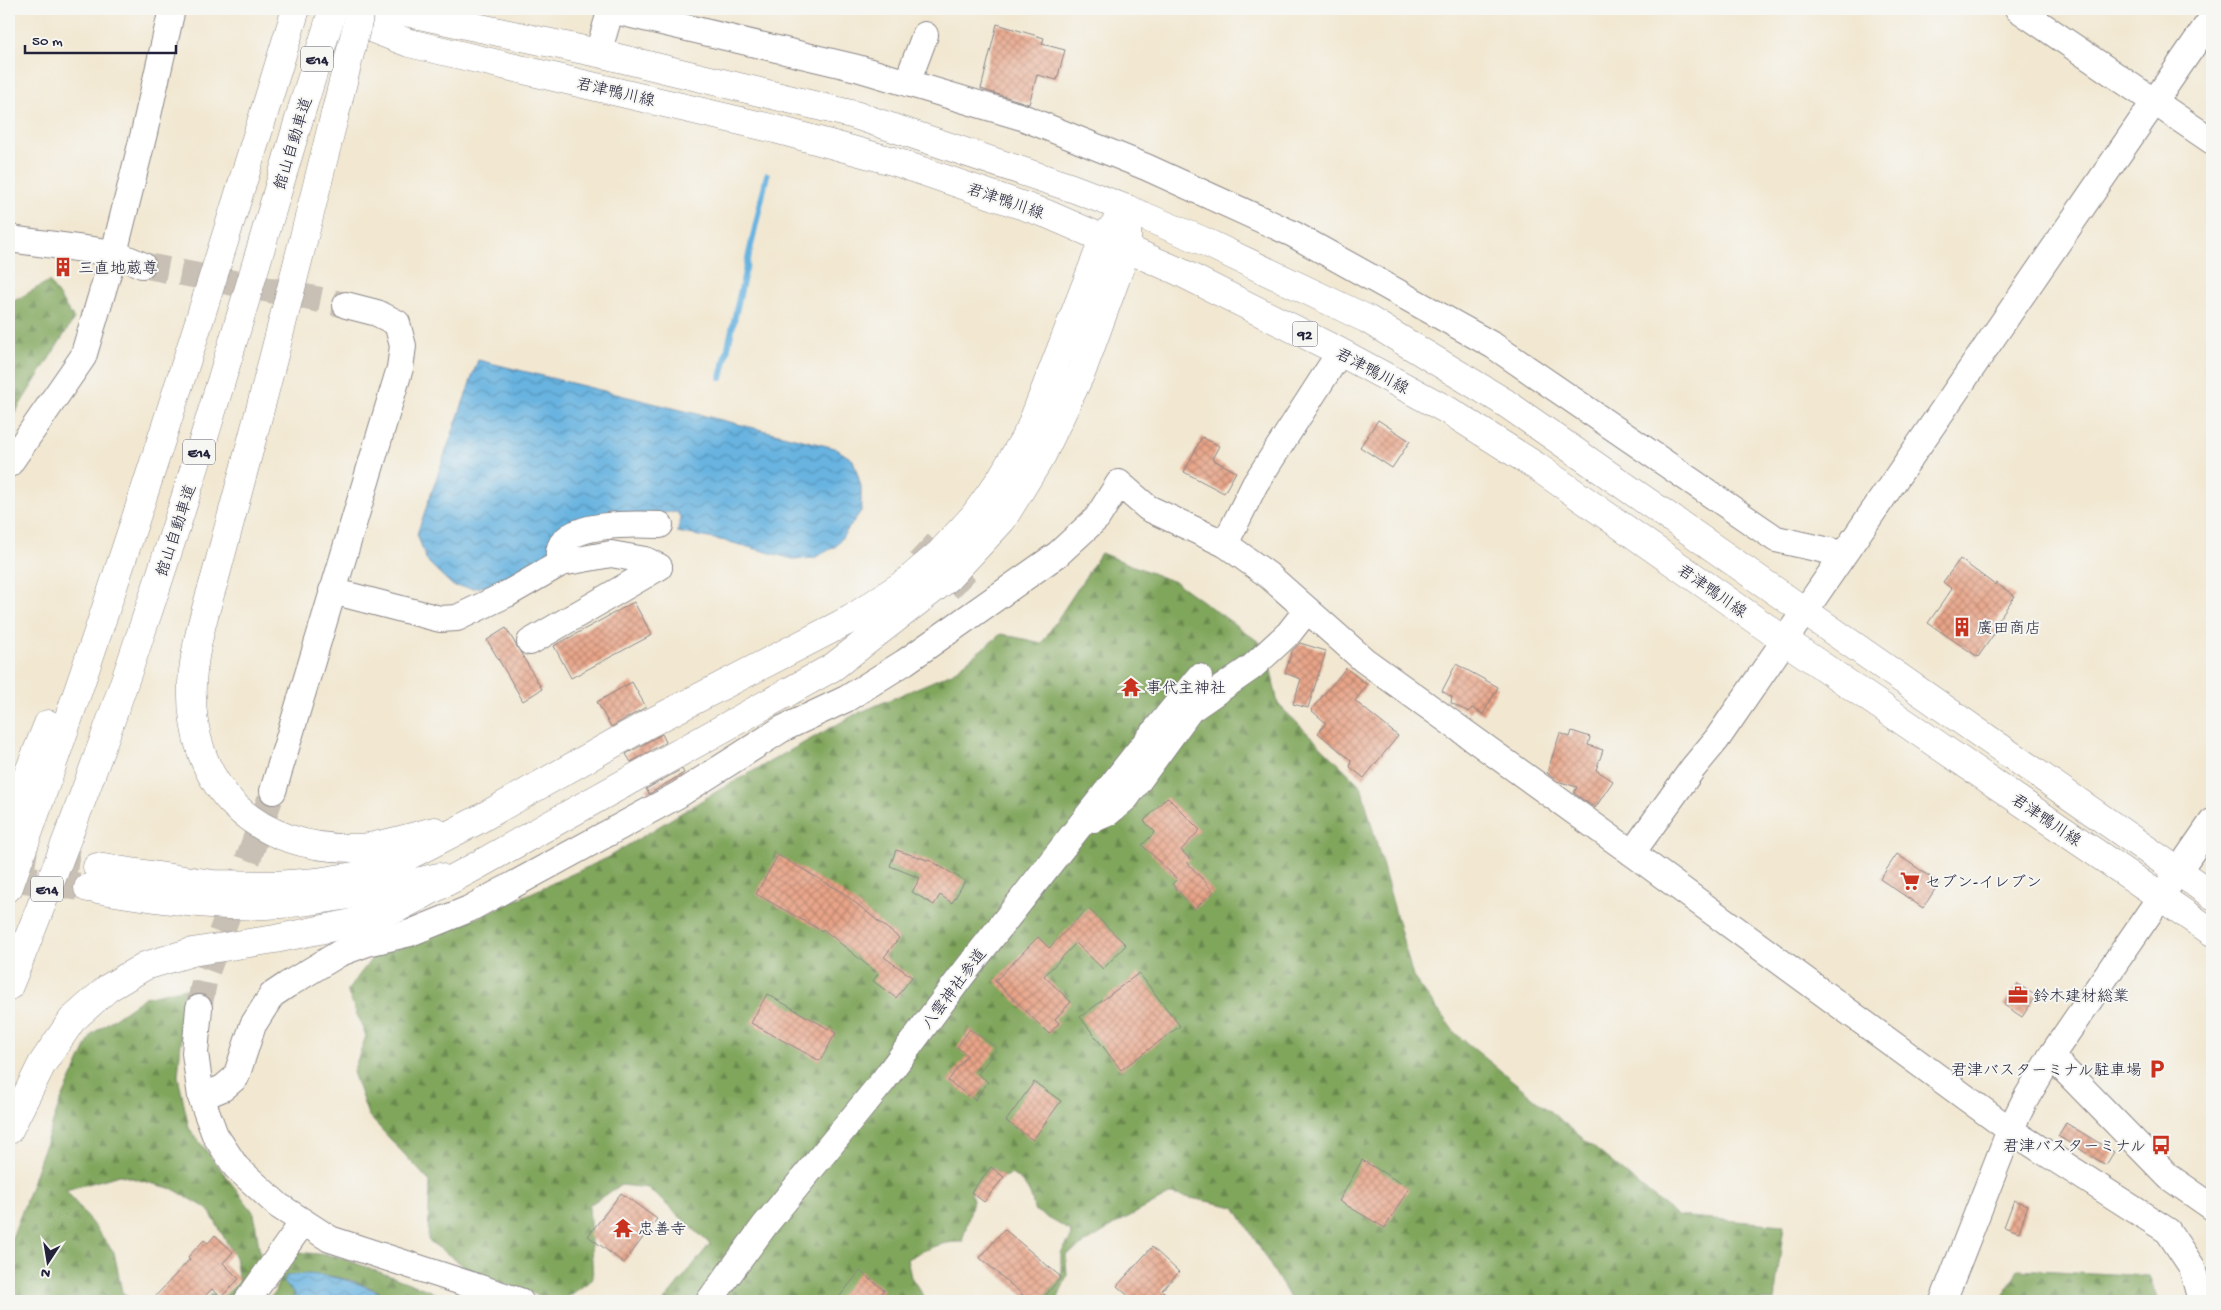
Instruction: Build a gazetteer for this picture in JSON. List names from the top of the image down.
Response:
{
  "streets": {
    "main road": [
      "E14",
      "君津鴨川線",
      "館山自動車道",
      "92"
    ],
    "street": ["八雲神社参道"]
  },
  "crossings": [
    ["君津鴨川線", "館山自動車道"]
  ],
  "places": {
    "building": ["三直地蔵尊", "廣田商店"],
    "temple": ["事代主神社", "忠善寺"],
    "supermarket": ["セブン-イレブン"],
    "office": ["鈴木建材総業"],
    "parking": ["君津バスターミナル駐車場"],
    "bus stop": ["君津バスターミナル"]
  },
  "scale_bar": "50 m",
  "north": "bottom"
}
